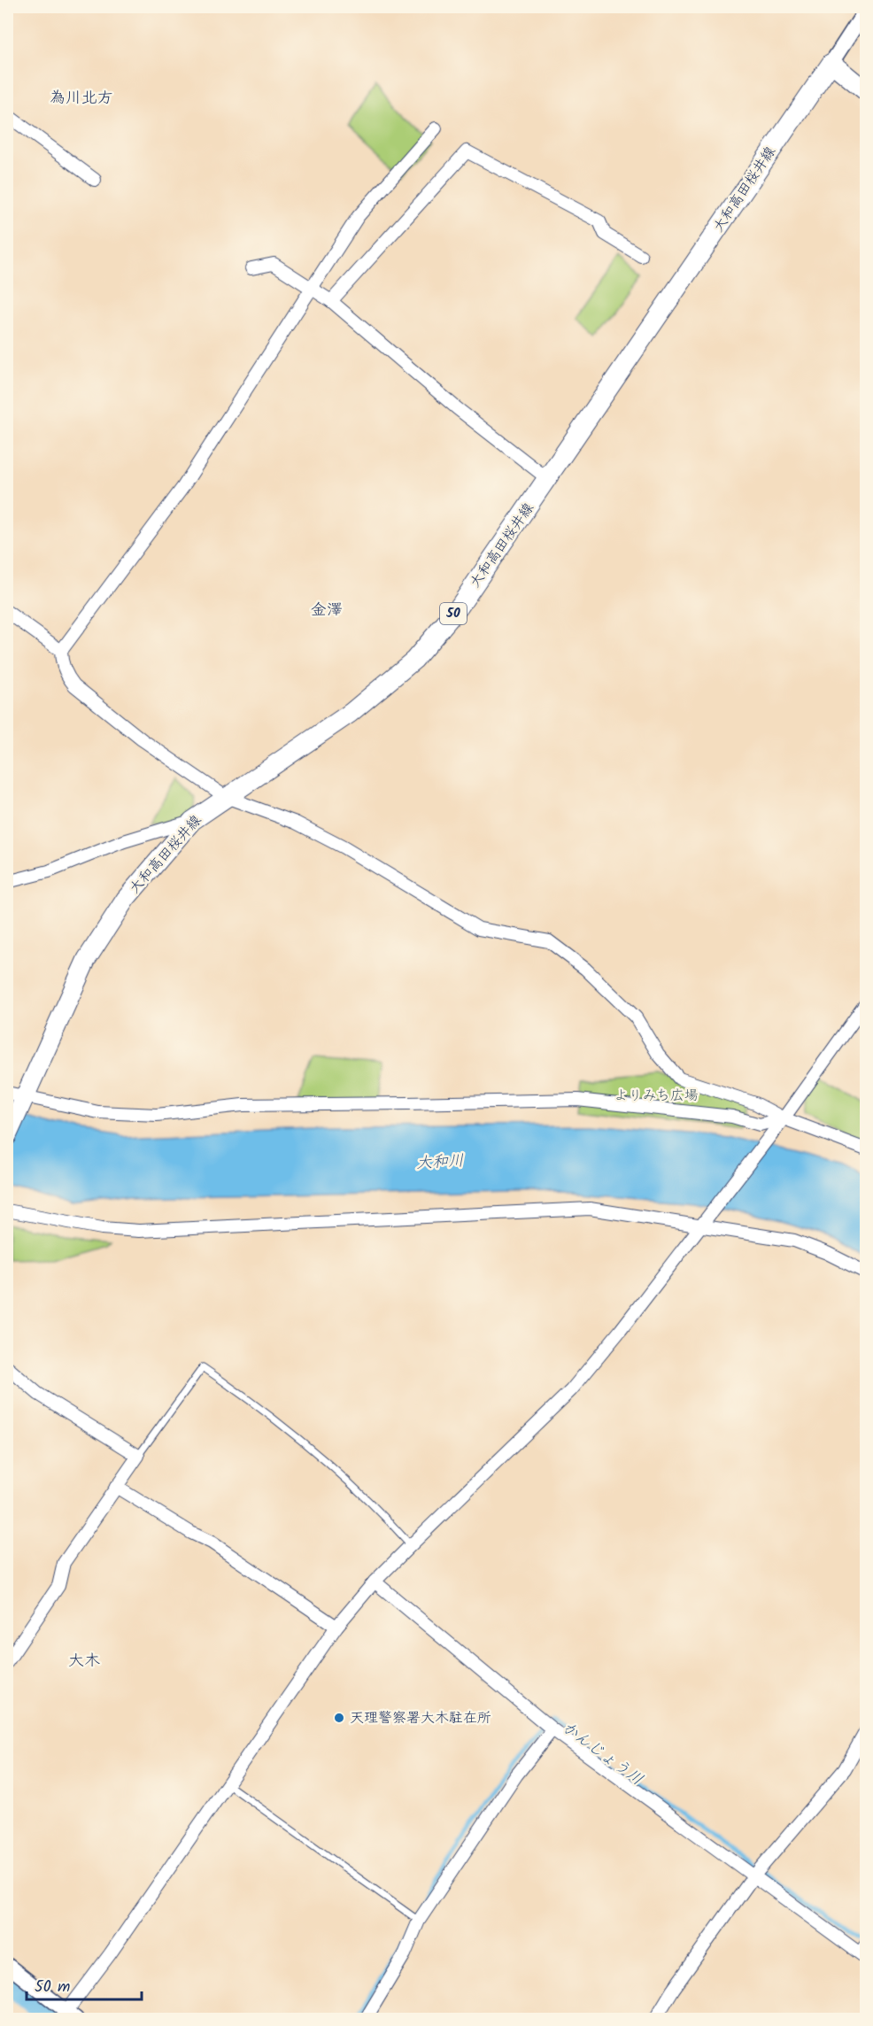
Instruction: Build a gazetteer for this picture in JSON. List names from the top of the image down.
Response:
{
  "streets": {
    "main road": ["大和高田桜井線", "50"]
  },
  "districts": ["為川北方", "金澤", "大木"],
  "water": ["大和川", "かんじょう川"],
  "parks": ["よりみち広場"],
  "places": ["天理警察署大木駐在所"],
  "scale_bar": "50 m"
}
